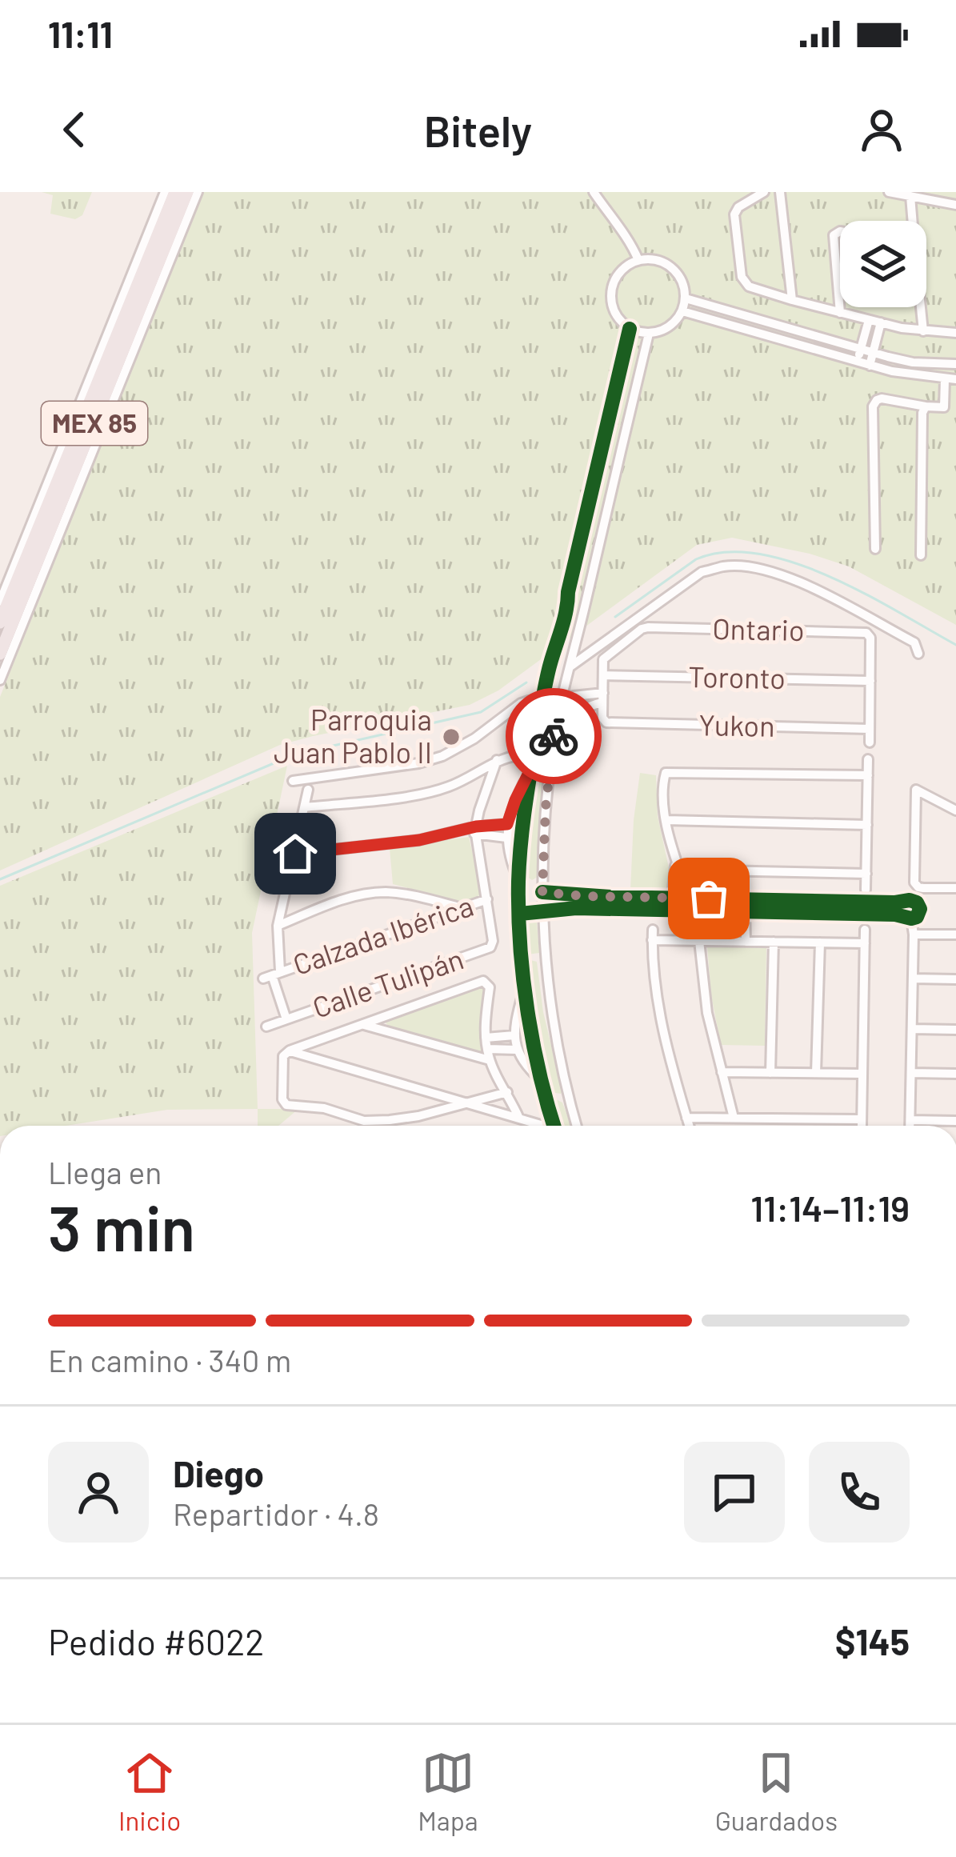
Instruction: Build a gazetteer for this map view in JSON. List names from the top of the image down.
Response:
{
  "streets": {
    "highway": ["MEX 85"],
    "street": [
      "Ontario",
      "Toronto",
      "Yukon",
      "Calzada Ibérica",
      "Calle Tulipán"
    ]
  },
  "crossings": [
    ["Ontario", "Toronto"],
    ["Calzada Ibérica", "Calle Tulipán"]
  ],
  "places": ["Parroquia Juan Pablo II"],
  "page": {
    "status": "11:11",
    "header": "Bitely",
    "heading": ["3 min", "Llega en", "11:14–11:19"],
    "panel": [
      "Diego",
      "Repartidor · 4.8",
      "Pedido #6022",
      "$145"
    ],
    "bar": "En camino · 340 m",
    "tabs": ["Inicio", "Mapa", "Guardados"]
  }
}
